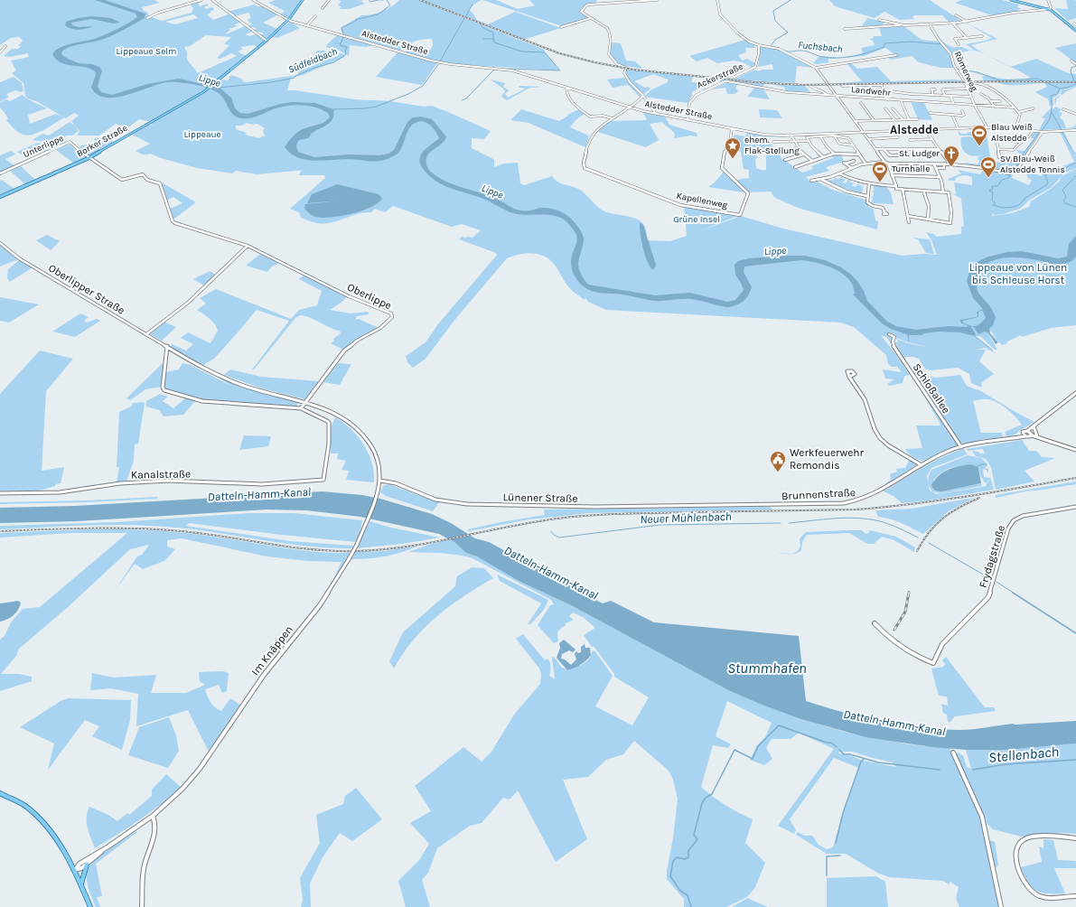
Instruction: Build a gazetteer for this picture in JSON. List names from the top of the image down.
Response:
{
  "streets": {
    "main road": ["Borker Straße"],
    "street": [
      "Alstedder Straße",
      "Römerweg",
      "Ackerstraße",
      "Landwehr",
      "Unterlippe",
      "Kapellenweg",
      "Oberlipper Straße",
      "Oberlippe",
      "Schloßallee",
      "Kanalstraße",
      "Brunnenstraße",
      "Lünener Straße",
      "Frydagstraße",
      "Im Knäppen"
    ]
  },
  "crossings": [
    ["Alstedder Straße", "Römerweg"],
    ["Alstedder Straße", "Ackerstraße"],
    ["Alstedder Straße", "Borker Straße"],
    ["Alstedder Straße", "Kapellenweg"],
    ["Römerweg", "Landwehr"],
    ["Ackerstraße", "Landwehr"],
    ["Borker Straße", "Unterlippe"],
    ["Borker Straße", "Oberlippe"],
    ["Unterlippe", "Oberlippe"],
    ["Oberlipper Straße", "Oberlippe"],
    ["Oberlipper Straße", "Lünener Straße"],
    ["Oberlipper Straße", "Im Knäppen"],
    ["Schloßallee", "Brunnenstraße"],
    ["Brunnenstraße", "Lünener Straße"],
    ["Lünener Straße", "Im Knäppen"]
  ],
  "districts": ["Alstedde"],
  "water": [
    "Fuchsbach",
    "Südfeldbach",
    "Lippe",
    "Datteln-Hamm-Kanal",
    "Neuer Mühlenbach",
    "Stummhafen",
    "Stellenbach"
  ],
  "parks": [
    "Lippeaue Selm",
    "Lippeaue",
    "Grüne Insel",
    "Lippeaue von Lünen bis Schleuse Horst"
  ],
  "places": {
    "sports": ["Blau Weiß Alstedde", "SV Blau-Weiß Alstedde Tennis", "Turnhalle"],
    "place": ["ehem. Flak-Stellung"],
    "church": ["St. Ludger"],
    "public building": ["Werkfeuerwehr Remondis"]
  }
}
